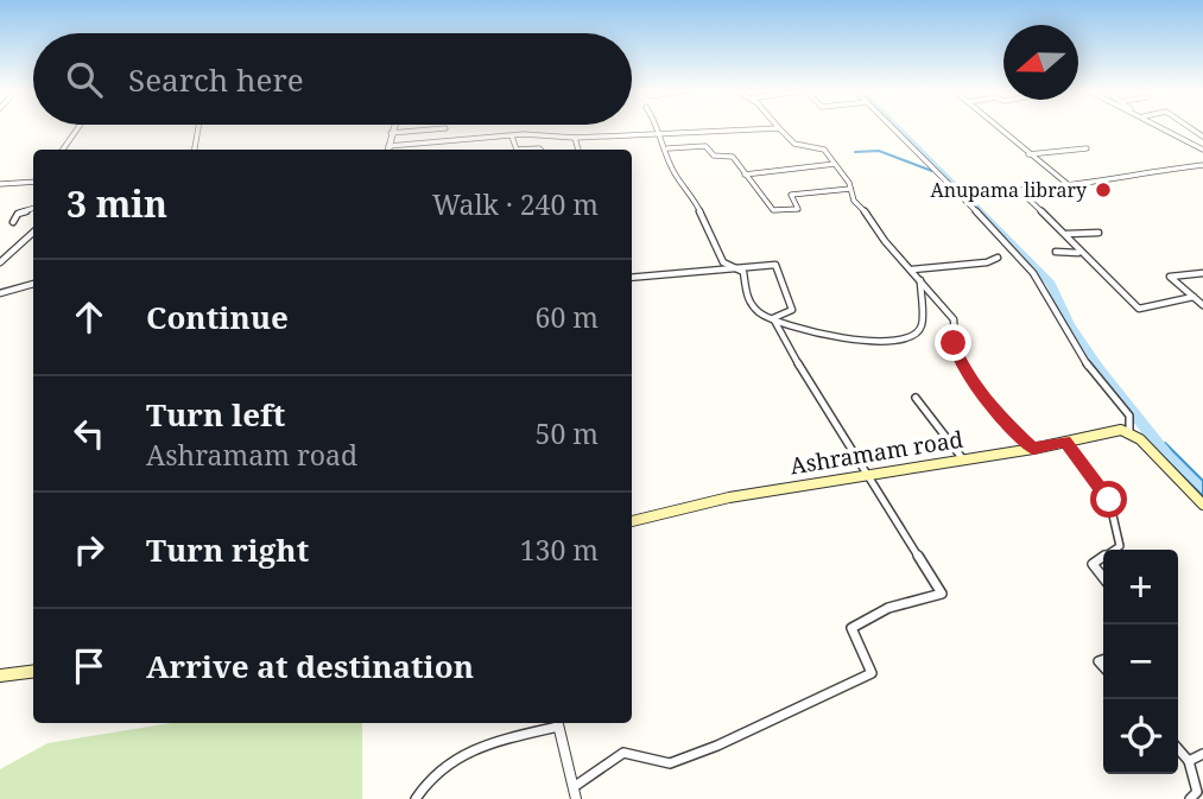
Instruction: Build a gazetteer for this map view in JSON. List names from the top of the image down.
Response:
{
  "streets": {
    "main road": ["Ashramam road"]
  },
  "places": ["Anupama library"],
  "north": "left",
  "page": {
    "search": "Search here",
    "heading": ["3 min", "Walk · 240 m"],
    "list": [
      ["Continue", "60 m"],
      ["Turn left", "Ashramam road", "50 m"],
      ["Turn right", "130 m"],
      "Arrive at destination"
    ],
    "map_buttons": ["+", "−"]
  }
}
